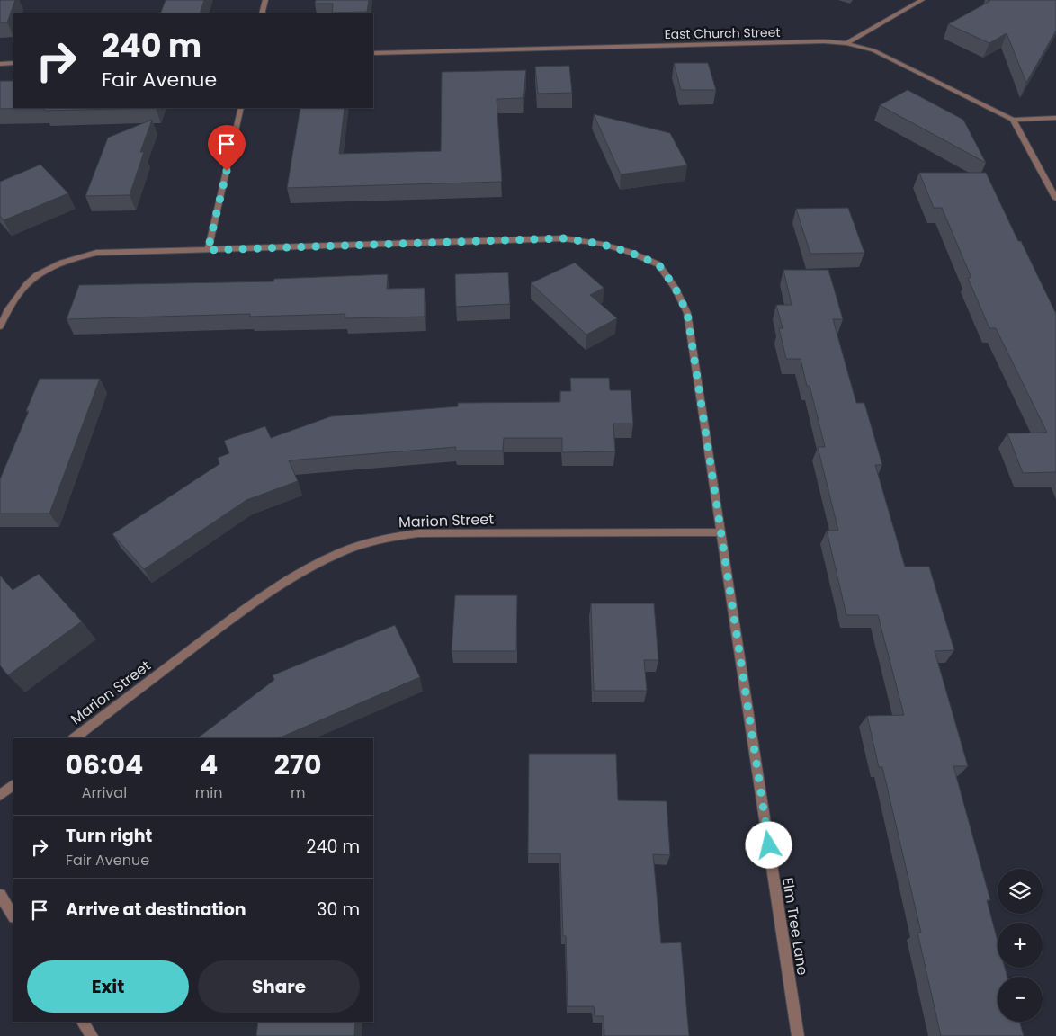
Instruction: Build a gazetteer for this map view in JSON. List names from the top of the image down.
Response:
{
  "streets": {
    "street": ["East Church Street", "Marion Street", "Elm Tree Lane"]
  },
  "crossings": [
    ["Marion Street", "Elm Tree Lane"]
  ],
  "page": {
    "turn": ["240 m", "Fair Avenue"],
    "eta": [
      "06:04",
      "Arrival",
      "4",
      "min",
      "270",
      "m"
    ],
    "list": [
      {
        "name": "Turn right",
        "note": "Fair Avenue",
        "value": "240 m"
      },
      {
        "name": "Arrive at destination",
        "value": "30 m"
      }
    ],
    "map_buttons": ["+", "−"],
    "buttons": ["Exit", "Share"]
  }
}
